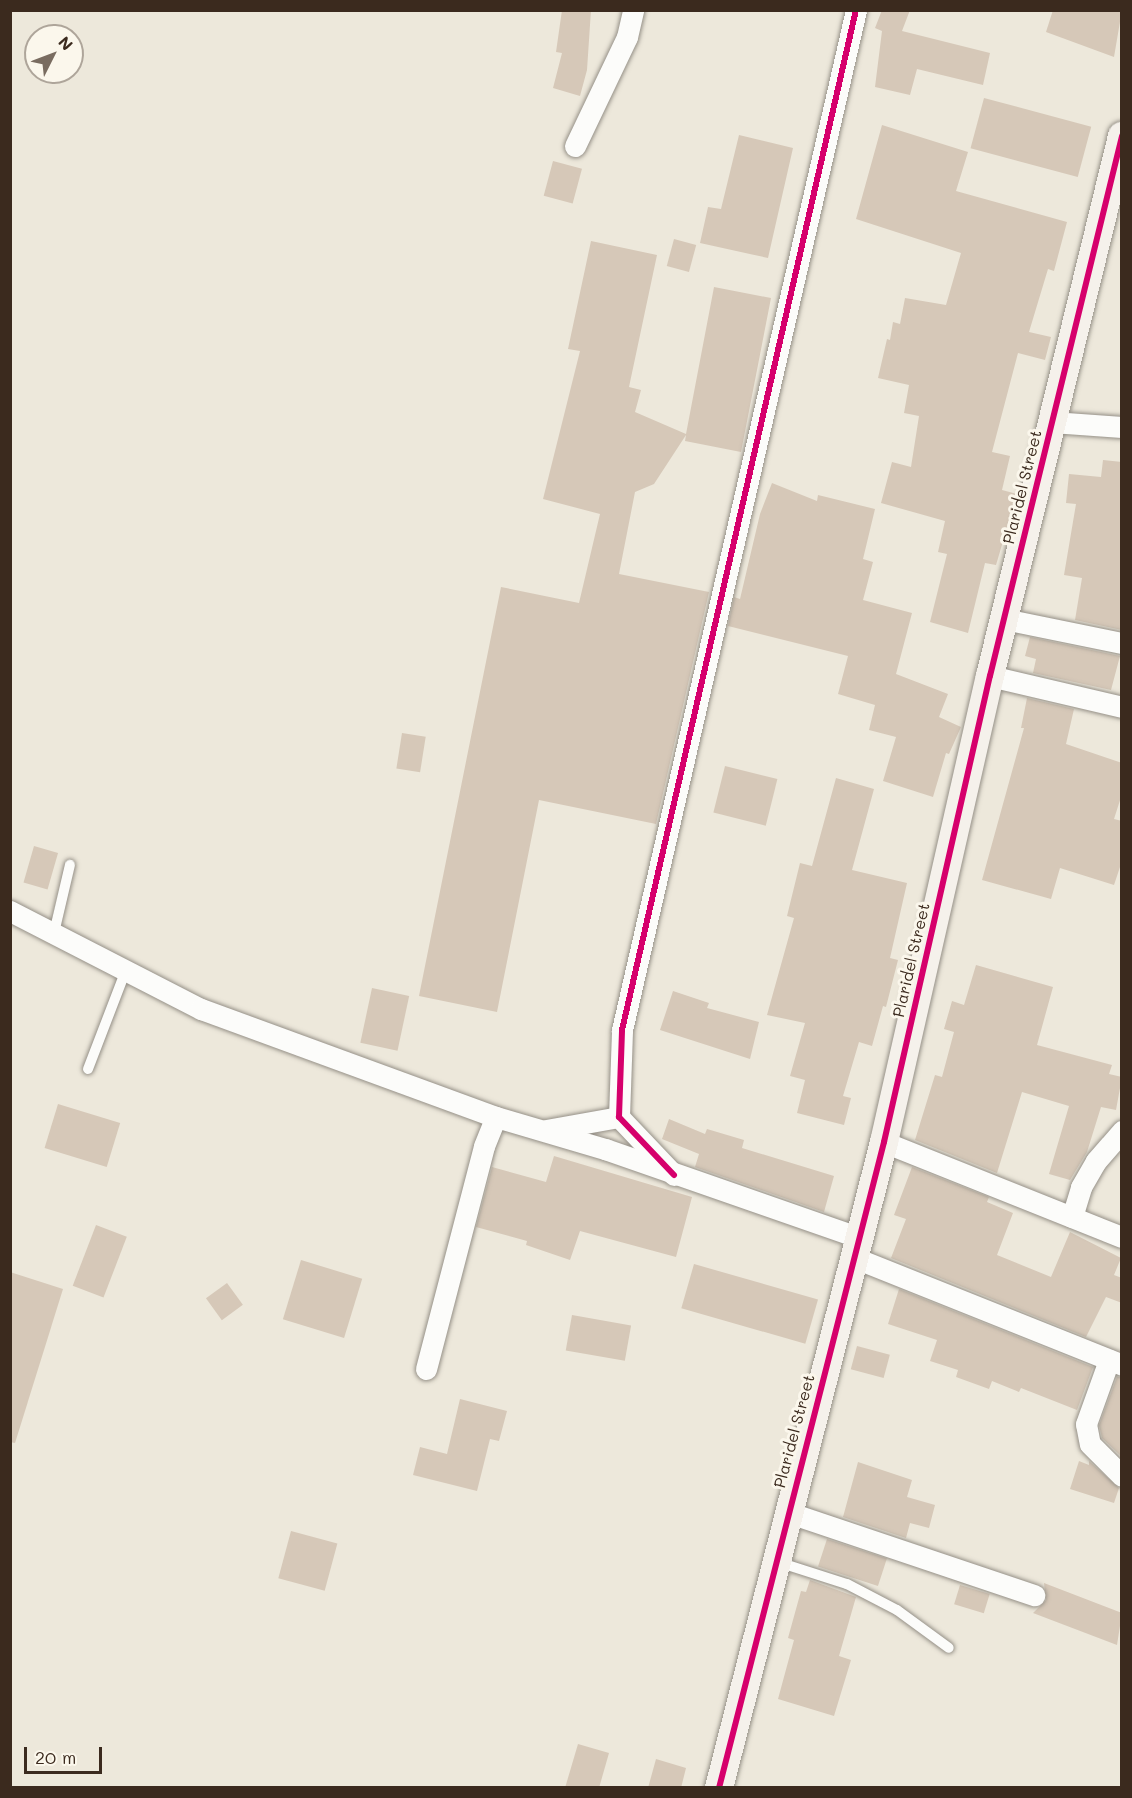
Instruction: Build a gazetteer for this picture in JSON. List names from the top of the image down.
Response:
{
  "streets": {
    "street": ["Plaridel Street"]
  },
  "scale_bar": "20 m",
  "north": "top right"
}
